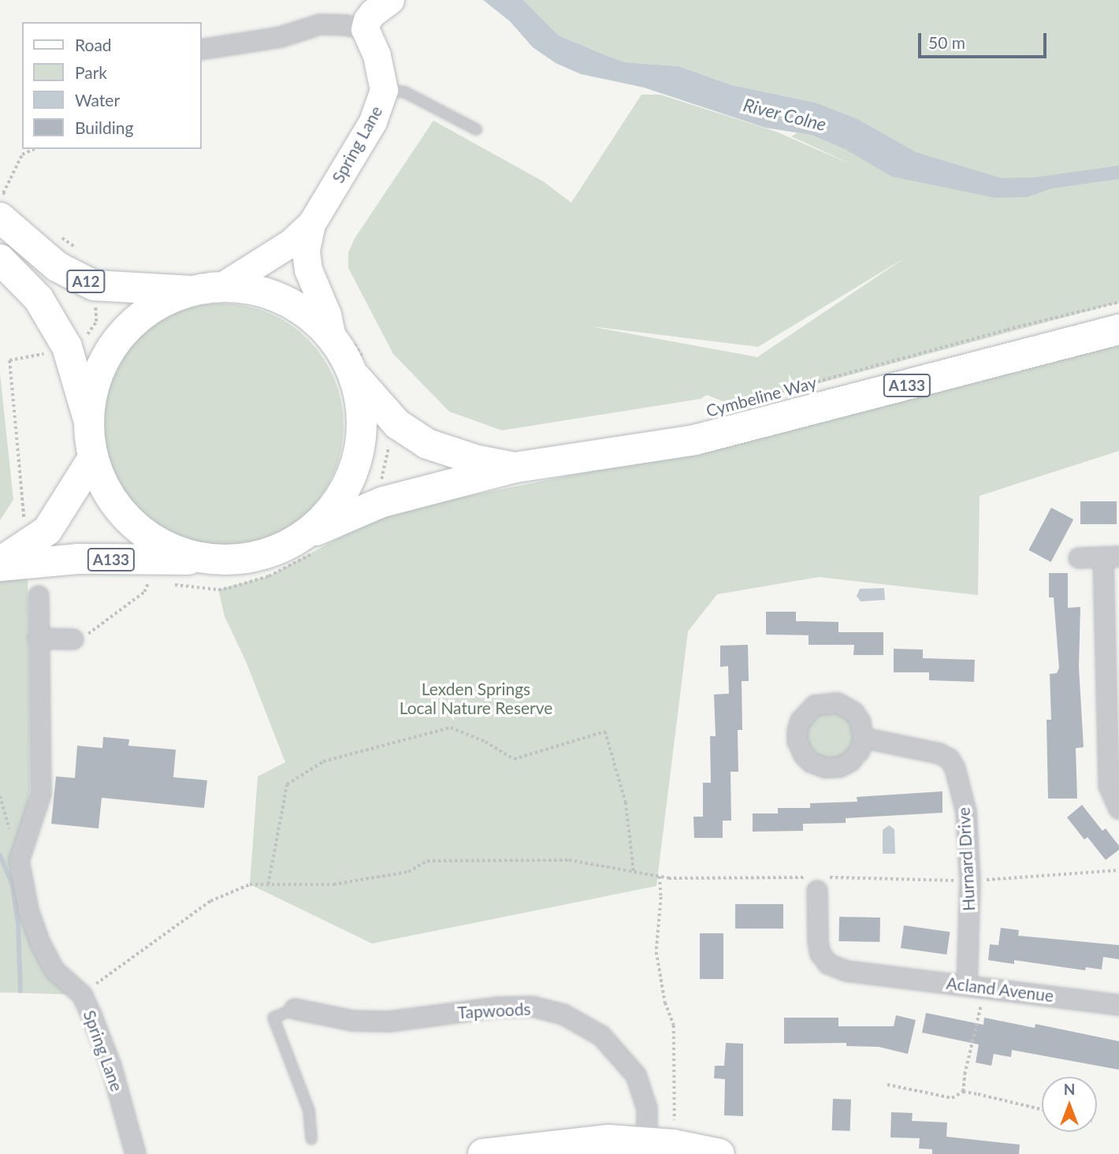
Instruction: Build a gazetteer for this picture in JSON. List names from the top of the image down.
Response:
{
  "streets": {
    "main road": ["A12", "A133", "Cymbeline Way"],
    "street": [
      "Spring Lane",
      "Hurnard Drive",
      "Acland Avenue",
      "Tapwoods"
    ]
  },
  "crossings": [
    ["Spring Lane", "A12"],
    ["Hurnard Drive", "Acland Avenue"]
  ],
  "water": ["River Colne"],
  "parks": ["Lexden Springs Local Nature Reserve"],
  "legend": [
    "Road",
    "Park",
    "Water",
    "Building"
  ],
  "scale_bar": "50 m",
  "north": "top"
}
